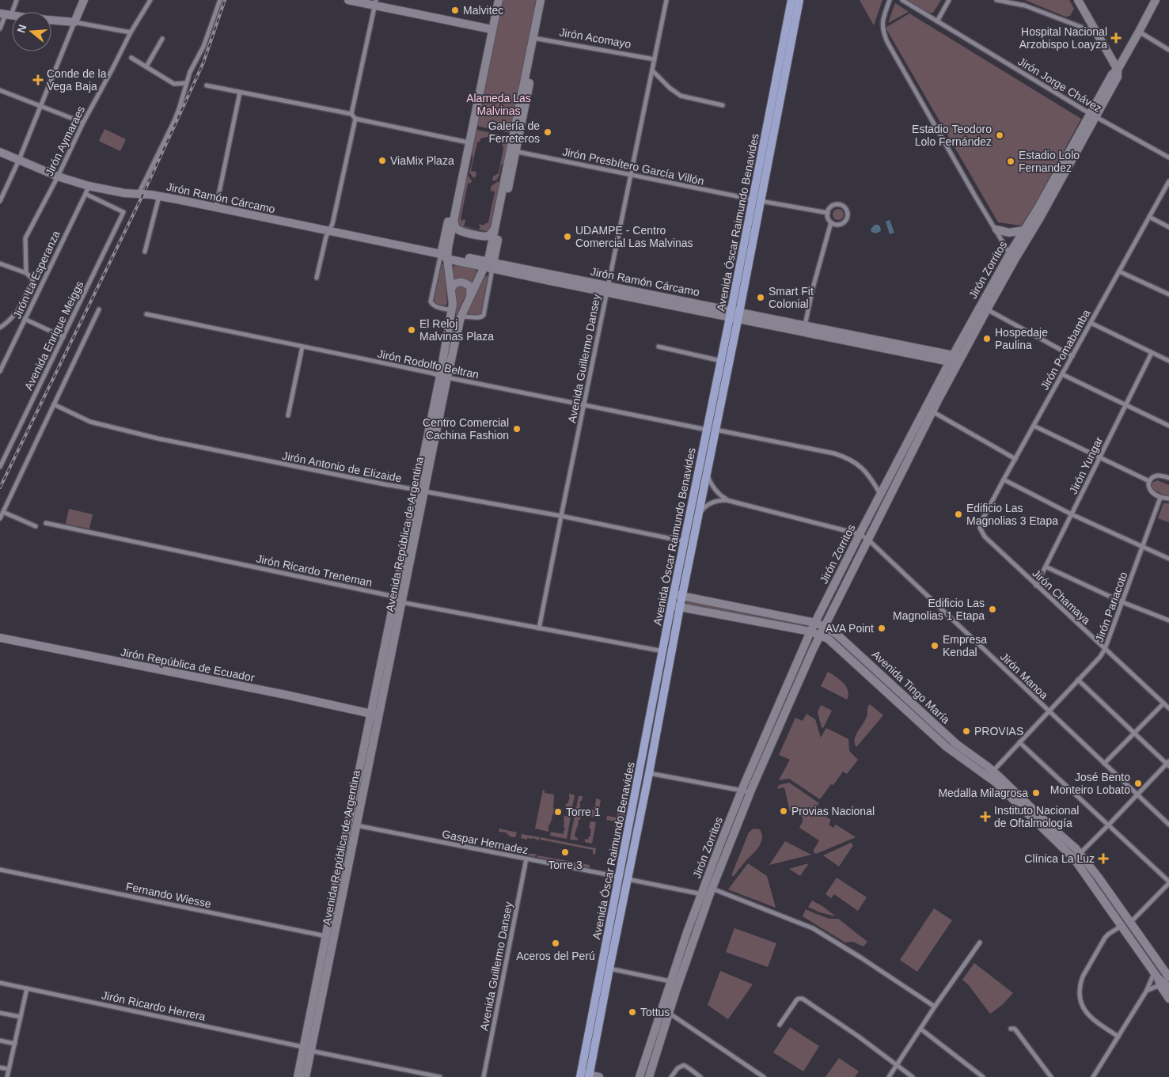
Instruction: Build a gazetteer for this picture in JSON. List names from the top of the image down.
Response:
{
  "streets": {
    "main road": [
      "Jirón Ramón Cárcamo",
      "Avenida Óscar Raimundo Benavides",
      "Jirón Zorritos",
      "Avenida República de Argentina",
      "Jirón República de Ecuador",
      "Avenida Tingo María"
    ],
    "street": [
      "Jirón Acomayo",
      "Jirón Jorge Chávez",
      "Jirón Aymaraes",
      "Jirón Presbítero García Villón",
      "Jirón La Esperanza",
      "Avenida Enrique Meiggs",
      "Jirón Pomabamba",
      "Avenida Guillermo Dansey",
      "Jirón Rodolfo Beltran",
      "Jirón Yungar",
      "Jirón Antonio de Elizaide",
      "Jirón Ricardo Treneman",
      "Jirón Chamaya",
      "Jirón Pariacoto",
      "Jirón Manoa",
      "Gaspar Hernadez",
      "Fernando Wiesse",
      "Jirón Ricardo Herrera"
    ]
  },
  "crossings": [
    ["Jirón Acomayo", "Avenida Guillermo Dansey"],
    ["Jirón Acomayo", "Avenida República de Argentina"],
    ["Jirón Jorge Chávez", "Jirón Zorritos"],
    ["Jirón Aymaraes", "Jirón Ramón Cárcamo"],
    ["Jirón Presbítero García Villón", "Avenida Óscar Raimundo Benavides"],
    ["Jirón Presbítero García Villón", "Avenida Guillermo Dansey"],
    ["Jirón Presbítero García Villón", "Avenida República de Argentina"],
    ["Jirón Ramón Cárcamo", "Avenida Óscar Raimundo Benavides"],
    ["Jirón Ramón Cárcamo", "Jirón Zorritos"],
    ["Jirón Ramón Cárcamo", "Jirón La Esperanza"],
    ["Jirón Ramón Cárcamo", "Avenida Guillermo Dansey"],
    ["Jirón Ramón Cárcamo", "Avenida República de Argentina"],
    ["Avenida Óscar Raimundo Benavides", "Jirón Rodolfo Beltran"],
    ["Avenida Óscar Raimundo Benavides", "Jirón Antonio de Elizaide"],
    ["Avenida Óscar Raimundo Benavides", "Jirón Ricardo Treneman"],
    ["Avenida Óscar Raimundo Benavides", "Avenida Tingo María"],
    ["Avenida Óscar Raimundo Benavides", "Gaspar Hernadez"],
    ["Jirón Zorritos", "Jirón Manoa"],
    ["Jirón Zorritos", "Avenida Tingo María"],
    ["Jirón La Esperanza", "Avenida Enrique Meiggs"],
    ["Jirón Pomabamba", "Jirón Chamaya"],
    ["Avenida Guillermo Dansey", "Jirón Rodolfo Beltran"],
    ["Avenida Guillermo Dansey", "Jirón Antonio de Elizaide"],
    ["Avenida Guillermo Dansey", "Jirón Ricardo Treneman"],
    ["Avenida Guillermo Dansey", "Gaspar Hernadez"],
    ["Jirón Rodolfo Beltran", "Avenida República de Argentina"],
    ["Jirón Yungar", "Jirón Chamaya"],
    ["Jirón Antonio de Elizaide", "Avenida República de Argentina"],
    ["Avenida República de Argentina", "Jirón Ricardo Treneman"],
    ["Avenida República de Argentina", "Jirón República de Ecuador"],
    ["Avenida República de Argentina", "Gaspar Hernadez"],
    ["Avenida República de Argentina", "Fernando Wiesse"],
    ["Avenida República de Argentina", "Jirón Ricardo Herrera"],
    ["Jirón Chamaya", "Jirón Pariacoto"],
    ["Jirón Pariacoto", "Jirón Manoa"],
    ["Jirón Pariacoto", "Avenida Tingo María"]
  ],
  "parks": ["Alameda Las Malvinas"],
  "places": {
    "other": [
      "Malvitec",
      "Galería de Ferreteros",
      "Estadio Teodoro Lolo Fernández",
      "ViaMix Plaza",
      "Estadio Lolo Fernandez",
      "UDAMPE - Centro Comercial Las Malvinas",
      "Smart Fit Colonial",
      "El Reloj Malvinas Plaza",
      "Hospedaje Paulina",
      "Centro Comercial Cachina Fashion",
      "Edificio Las Magnolias 3 Etapa",
      "Edificio Las Magnolias 1 Etapa",
      "AVA Point",
      "Empresa Kendal",
      "PROVIAS",
      "José Bento Monteiro Lobato",
      "Medalla Milagrosa",
      "Provias Nacional",
      "Torre 1",
      "Torre 3",
      "Aceros del Perú",
      "Tottus"
    ],
    "health": [
      "Hospital Nacional Arzobispo Loayza",
      "Conde de la Vega Baja",
      "Instituto Nacional de Oftalmología",
      "Clínica La Luz"
    ]
  },
  "north": "left"
}
